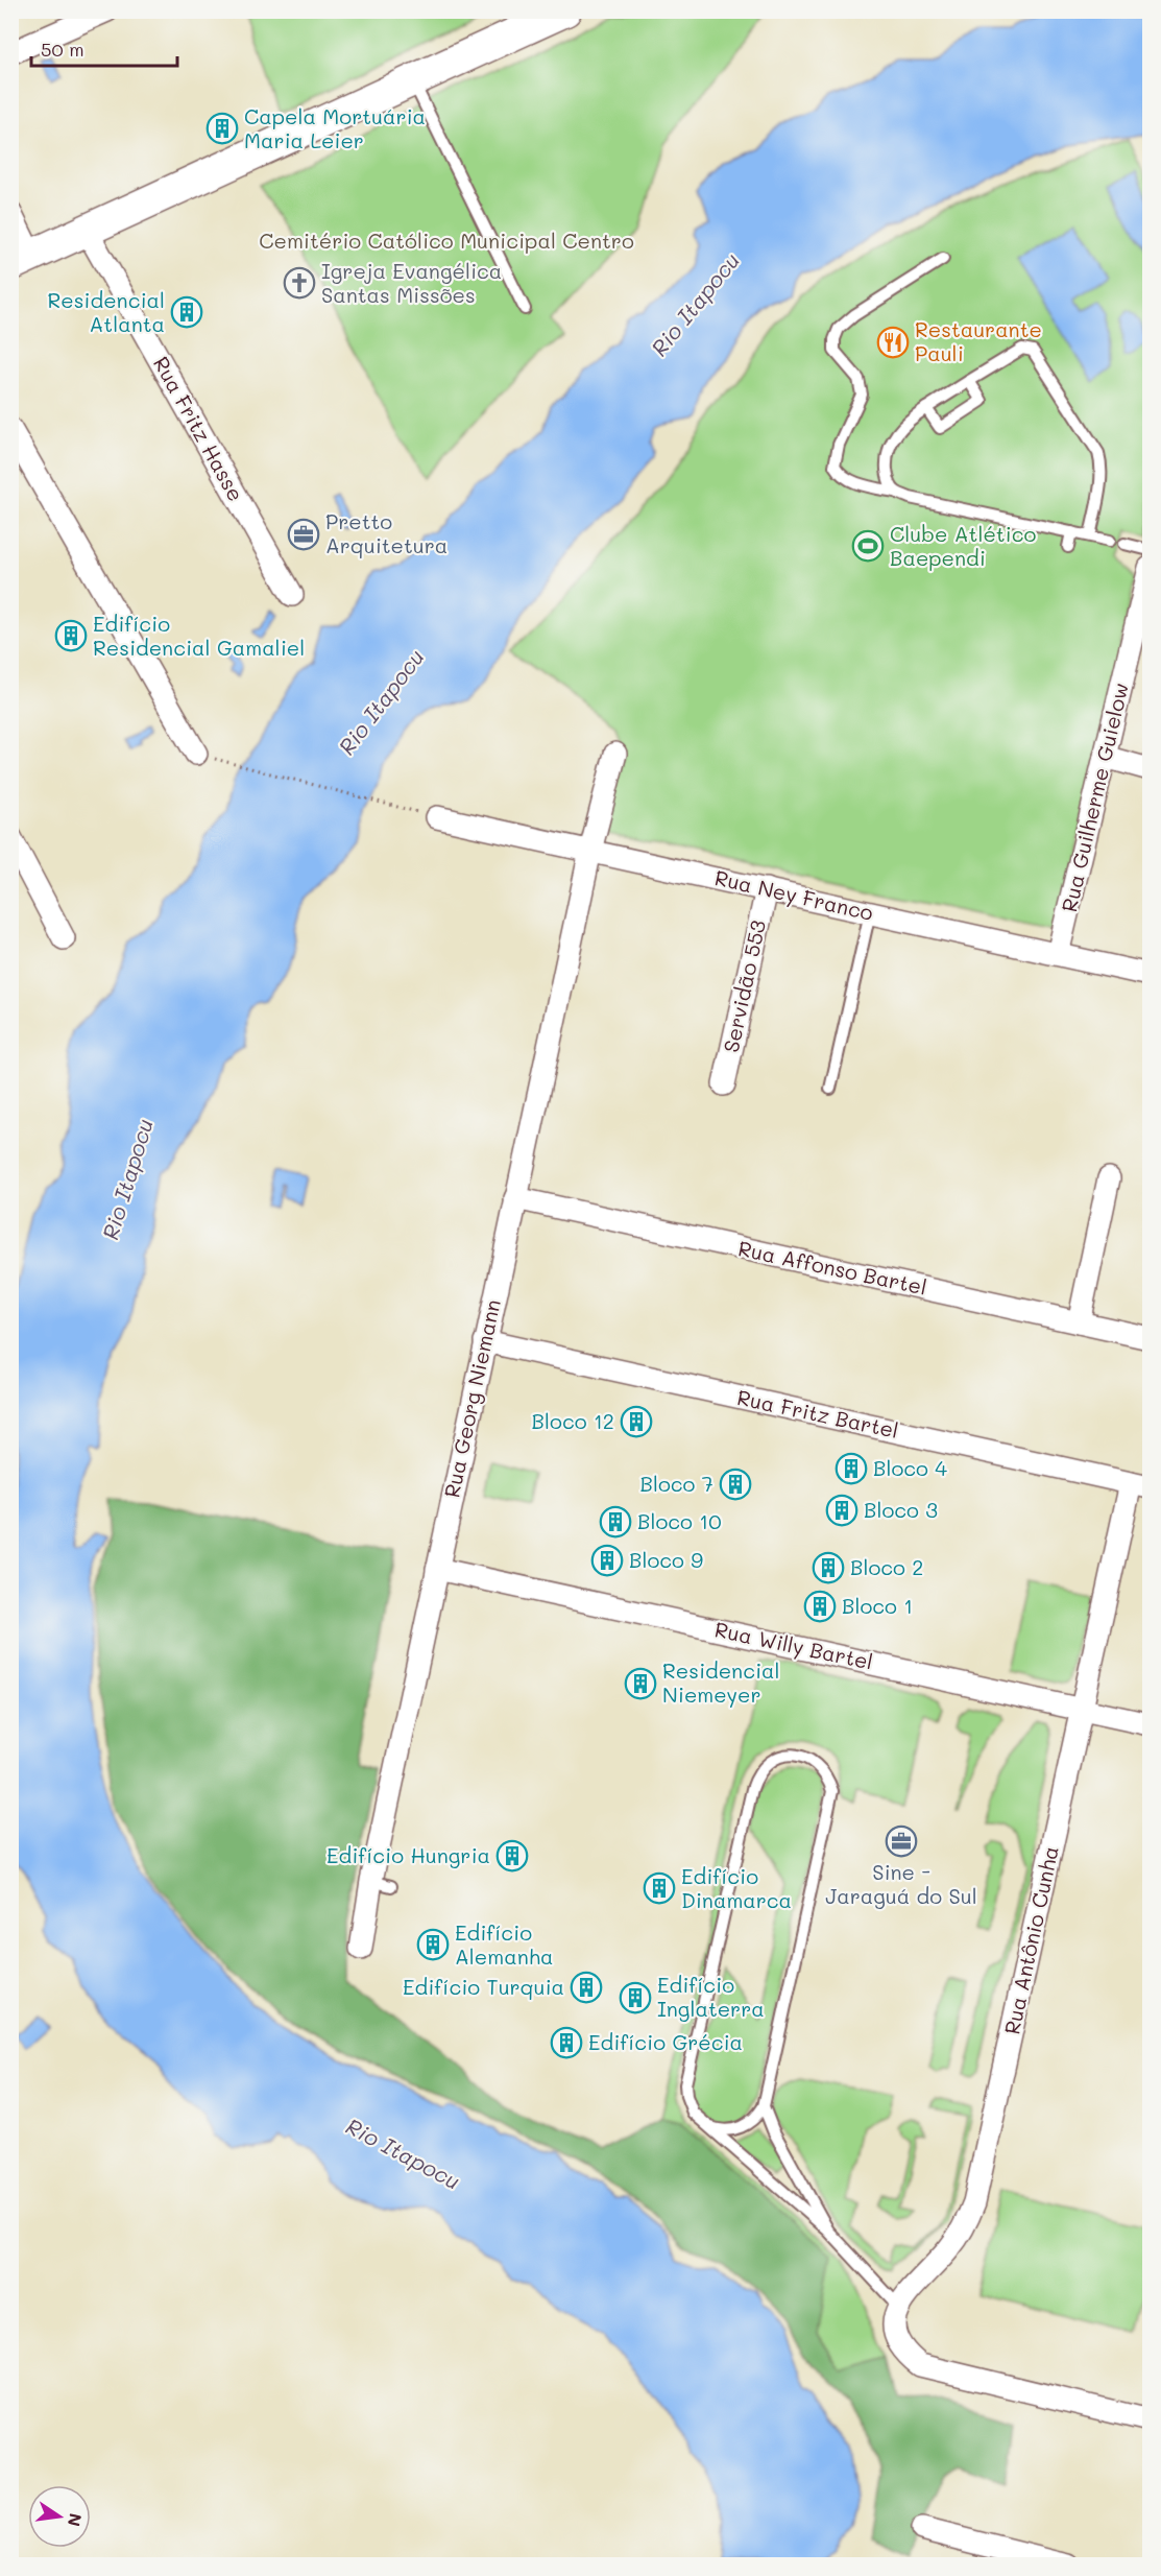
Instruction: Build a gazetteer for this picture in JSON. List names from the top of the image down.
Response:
{
  "streets": {
    "street": [
      "Rua Fritz Hasse",
      "Rua Guilherme Guielow",
      "Rua Ney Franco",
      "Servidão 553",
      "Rua Affonso Bartel",
      "Rua Georg Niemann",
      "Rua Fritz Bartel",
      "Rua Willy Bartel",
      "Rua Antônio Cunha"
    ]
  },
  "crossings": [
    ["Rua Guilherme Guielow", "Rua Ney Franco"],
    ["Rua Ney Franco", "Servidão 553"],
    ["Rua Ney Franco", "Rua Georg Niemann"],
    ["Rua Affonso Bartel", "Rua Georg Niemann"],
    ["Rua Georg Niemann", "Rua Fritz Bartel"],
    ["Rua Georg Niemann", "Rua Willy Bartel"],
    ["Rua Fritz Bartel", "Rua Antônio Cunha"],
    ["Rua Willy Bartel", "Rua Antônio Cunha"]
  ],
  "water": ["Rio Itapocu"],
  "parks": ["Cemitério Católico Municipal Centro"],
  "places": {
    "building": [
      "Capela Mortuária Maria Leier",
      "Residencial Atlanta",
      "Edifício Residencial Gamaliel",
      "Bloco 12",
      "Bloco 4",
      "Bloco 7",
      "Bloco 3",
      "Bloco 10",
      "Bloco 9",
      "Bloco 2",
      "Bloco 1",
      "Residencial Niemeyer",
      "Edifício Hungria",
      "Edifício Dinamarca",
      "Edifício Alemanha",
      "Edifício Turquia",
      "Edifício Inglaterra",
      "Edifício Grécia"
    ],
    "church": ["Igreja Evangélica Santas Missões"],
    "restaurant": ["Restaurante Pauli"],
    "office": ["Pretto Arquitetura", "Sine - Jaraguá do Sul"],
    "sports": ["Clube Atlético Baependi"]
  },
  "scale_bar": "50 m",
  "north": "right"
}
